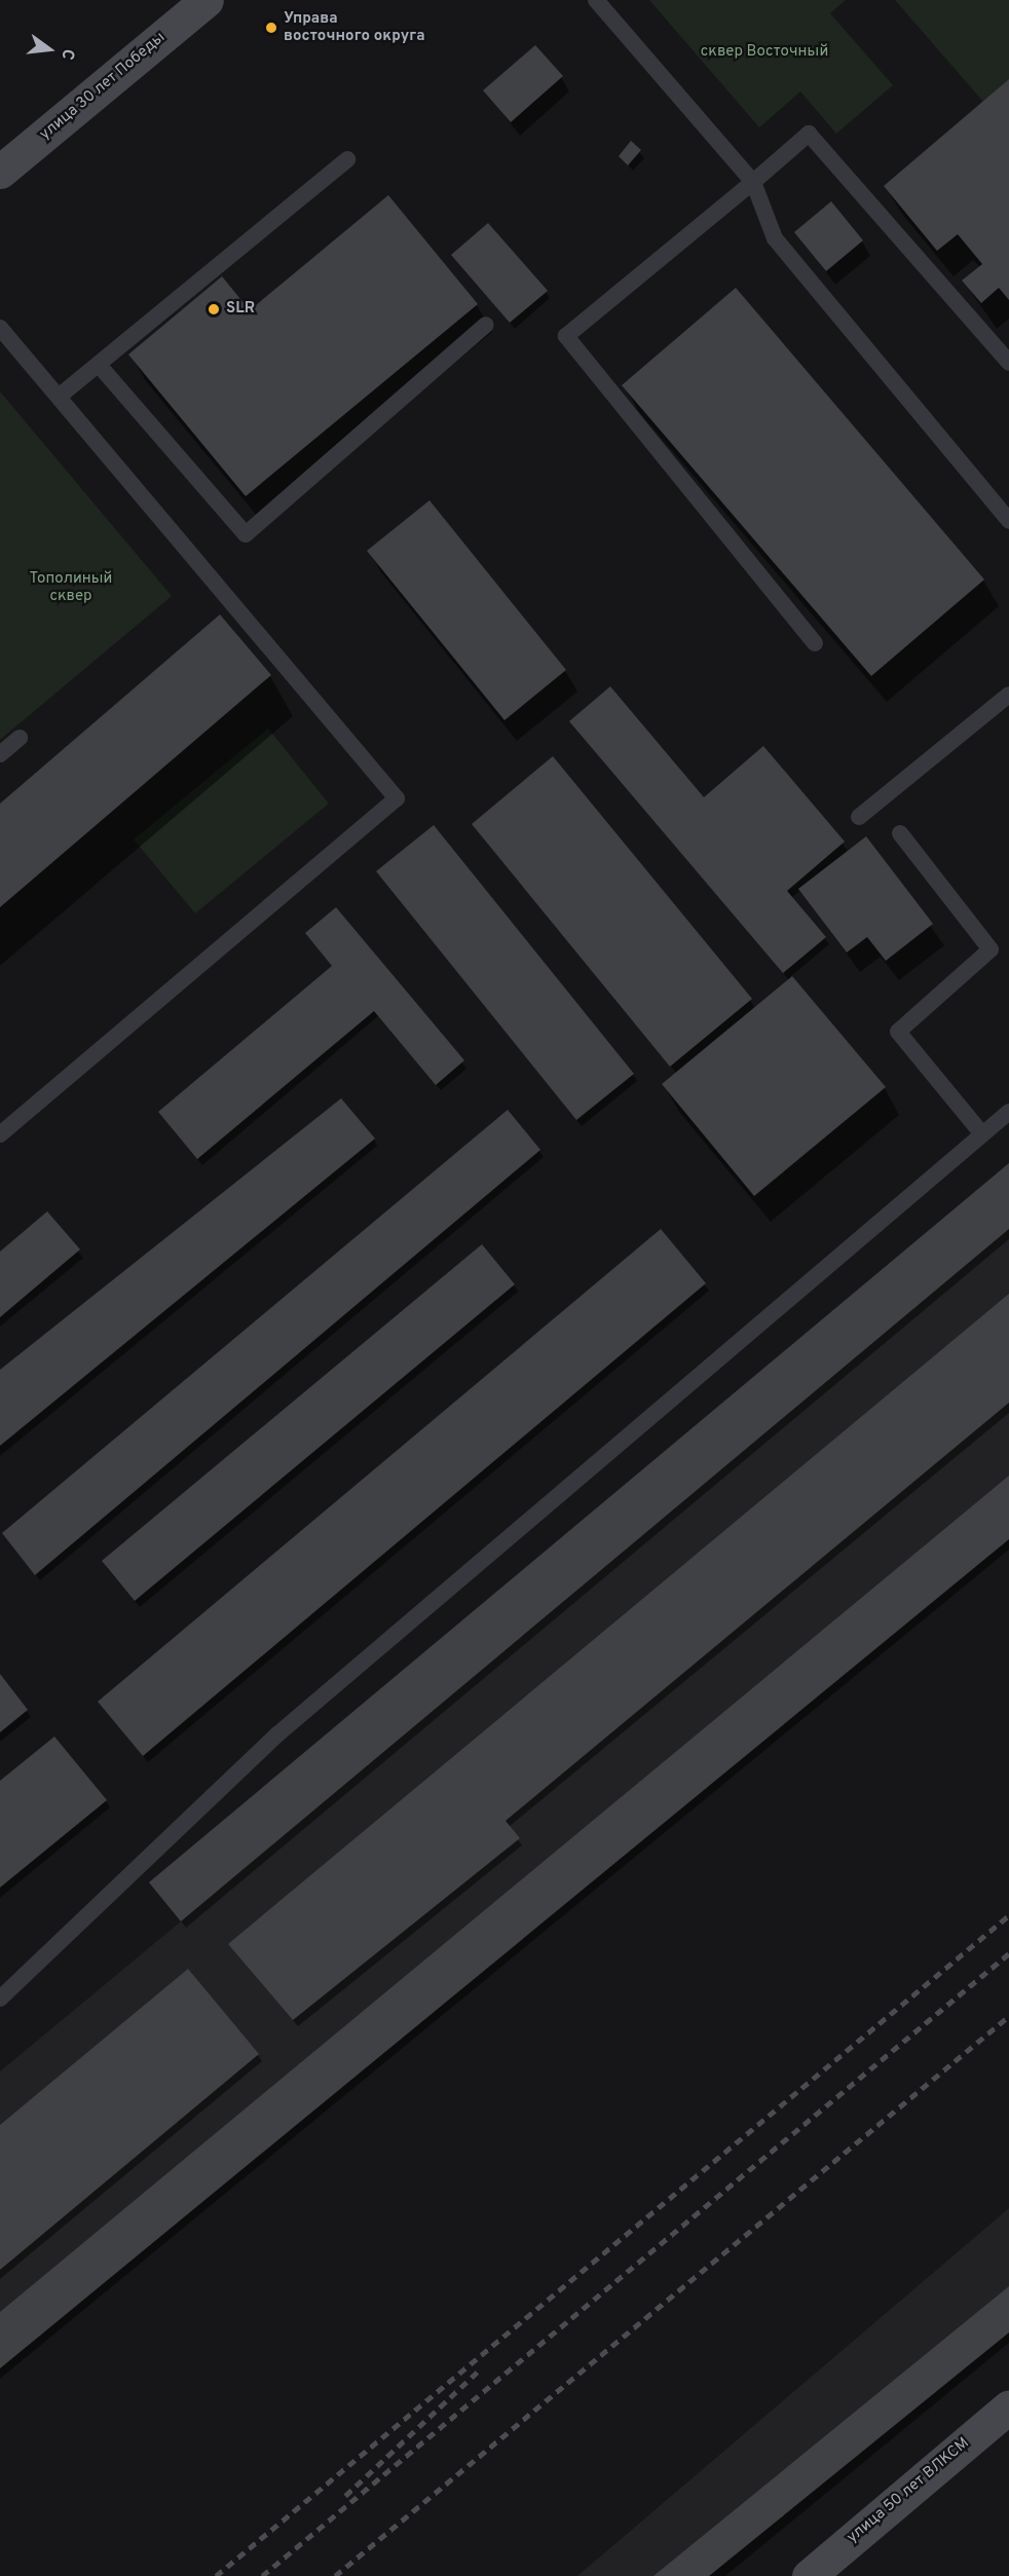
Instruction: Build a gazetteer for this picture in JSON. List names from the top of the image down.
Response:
{
  "streets": {
    "street": ["улица 30 лет Победы", "улица 50 лет ВЛКСМ"]
  },
  "parks": ["сквер Восточный", "Тополиный сквер"],
  "places": ["Управа восточного округа", "SLR"],
  "north": "right"
}
